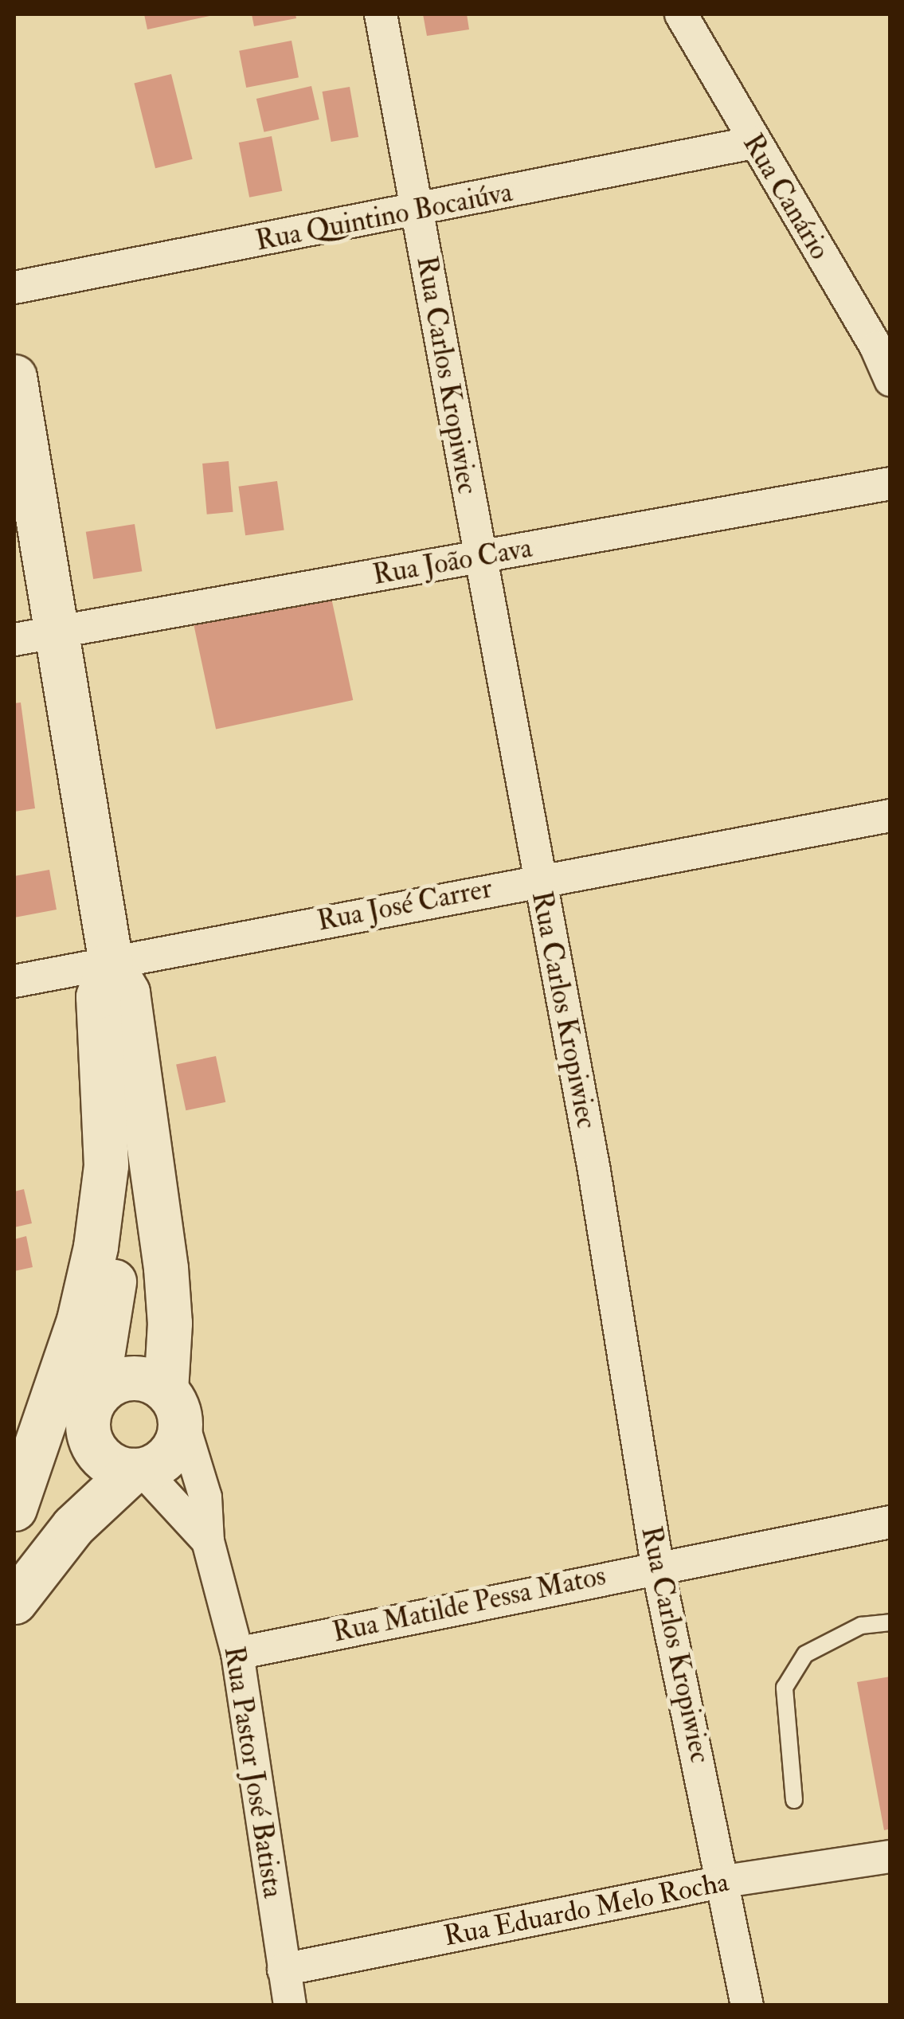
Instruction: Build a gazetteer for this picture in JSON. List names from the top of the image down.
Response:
{
  "streets": {
    "street": [
      "Rua Canário",
      "Rua Quintino Bocaiúva",
      "Rua Carlos Kropiwiec",
      "Rua João Cava",
      "Rua José Carrer",
      "Rua Matilde Pessa Matos",
      "Rua Pastor José Batista",
      "Rua Eduardo Melo Rocha"
    ]
  },
  "crossings": [
    ["Rua Canário", "Rua Quintino Bocaiúva"],
    ["Rua Quintino Bocaiúva", "Rua Carlos Kropiwiec"],
    ["Rua Carlos Kropiwiec", "Rua João Cava"],
    ["Rua Carlos Kropiwiec", "Rua José Carrer"],
    ["Rua Carlos Kropiwiec", "Rua Matilde Pessa Matos"],
    ["Rua Carlos Kropiwiec", "Rua Eduardo Melo Rocha"],
    ["Rua Matilde Pessa Matos", "Rua Pastor José Batista"],
    ["Rua Pastor José Batista", "Rua Eduardo Melo Rocha"]
  ]
}
